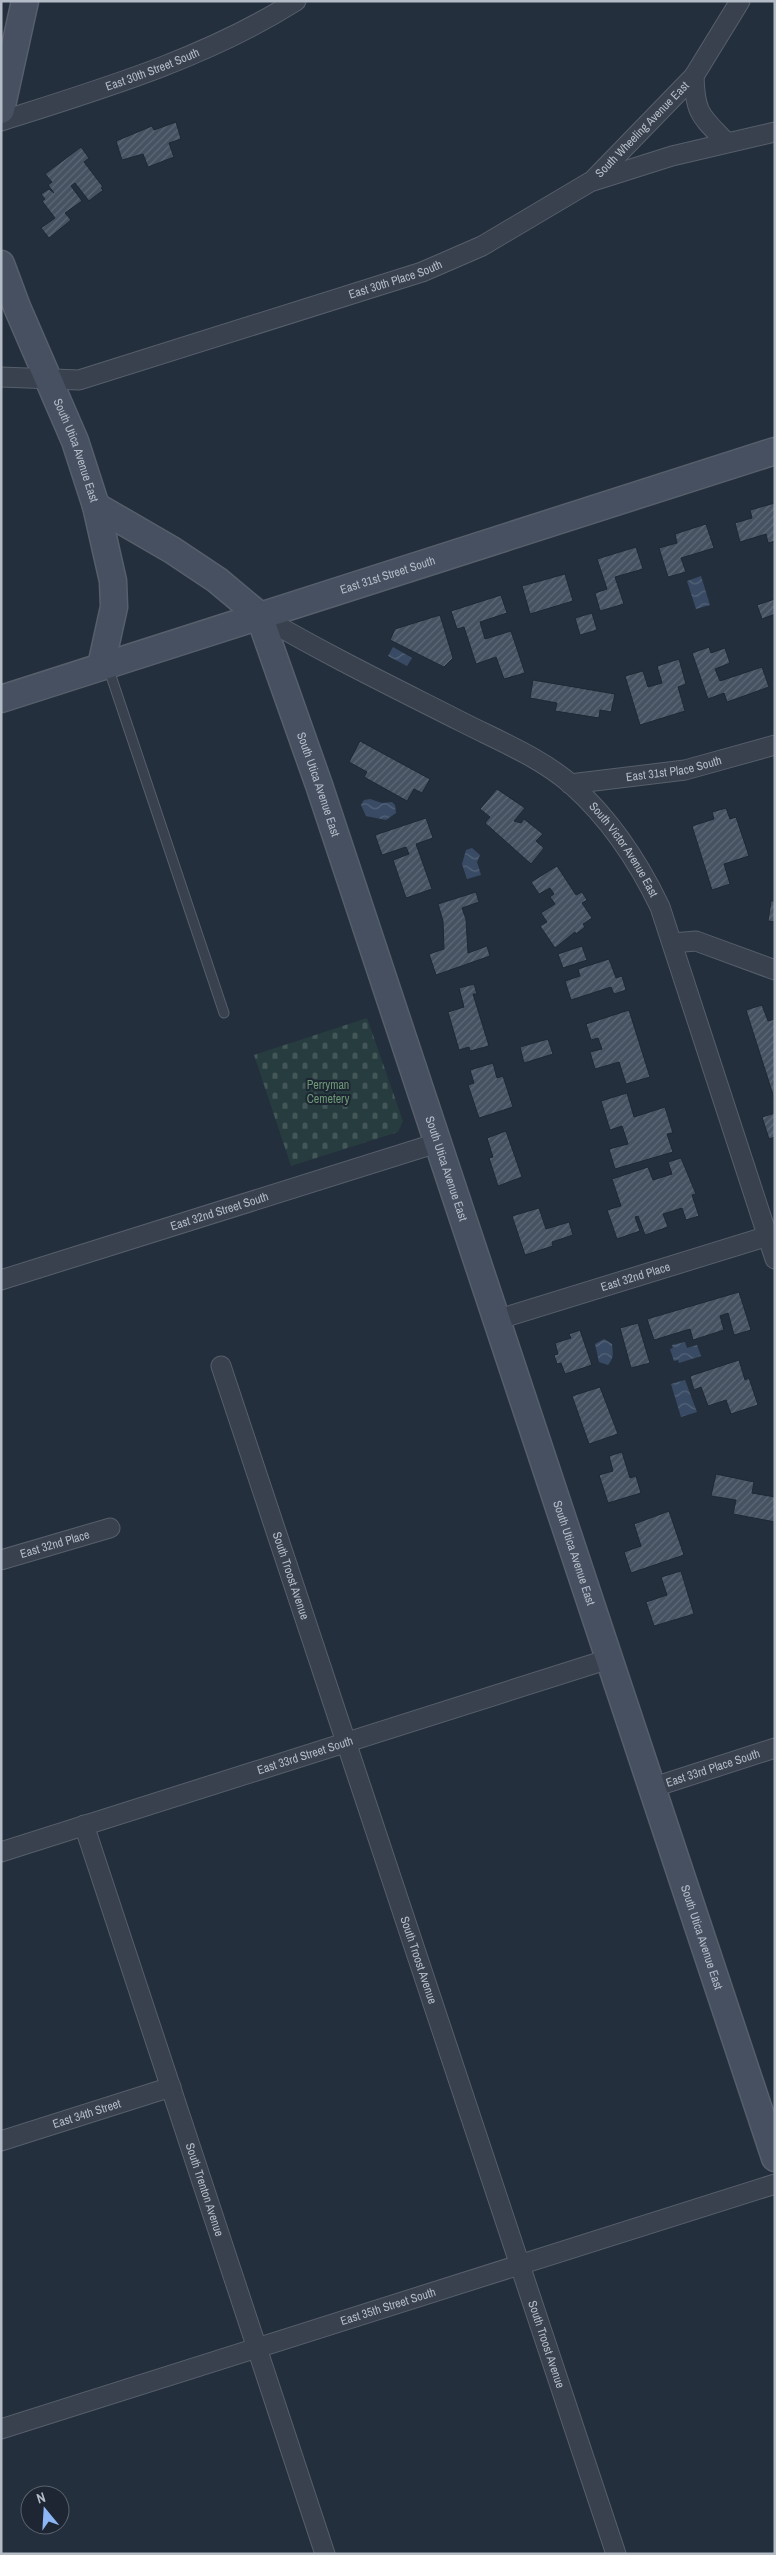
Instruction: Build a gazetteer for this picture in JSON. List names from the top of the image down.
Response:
{
  "streets": {
    "street": [
      "East 30th Street South",
      "South Wheeling Avenue East",
      "East 30th Place South",
      "South Utica Avenue East",
      "East 31st Street South",
      "East 31st Place South",
      "South Victor Avenue East",
      "East 32nd Street South",
      "East 32nd Place",
      "South Troost Avenue",
      "East 33rd Street South",
      "East 33rd Place South",
      "East 34th Street",
      "South Trenton Avenue",
      "East 35th Street South"
    ]
  },
  "crossings": [
    ["South Wheeling Avenue East", "East 30th Place South"],
    ["East 30th Place South", "South Utica Avenue East"],
    ["South Utica Avenue East", "East 31st Street South"],
    ["South Utica Avenue East", "South Victor Avenue East"],
    ["South Utica Avenue East", "East 32nd Street South"],
    ["South Utica Avenue East", "East 32nd Place"],
    ["South Utica Avenue East", "East 33rd Street South"],
    ["South Utica Avenue East", "East 33rd Place South"],
    ["East 31st Street South", "South Victor Avenue East"],
    ["East 31st Place South", "South Victor Avenue East"],
    ["South Victor Avenue East", "East 32nd Place"],
    ["South Troost Avenue", "East 33rd Street South"],
    ["South Troost Avenue", "East 35th Street South"],
    ["East 33rd Street South", "South Trenton Avenue"],
    ["East 34th Street", "South Trenton Avenue"],
    ["South Trenton Avenue", "East 35th Street South"]
  ],
  "parks": ["Perryman Cemetery"],
  "north": "top"
}
